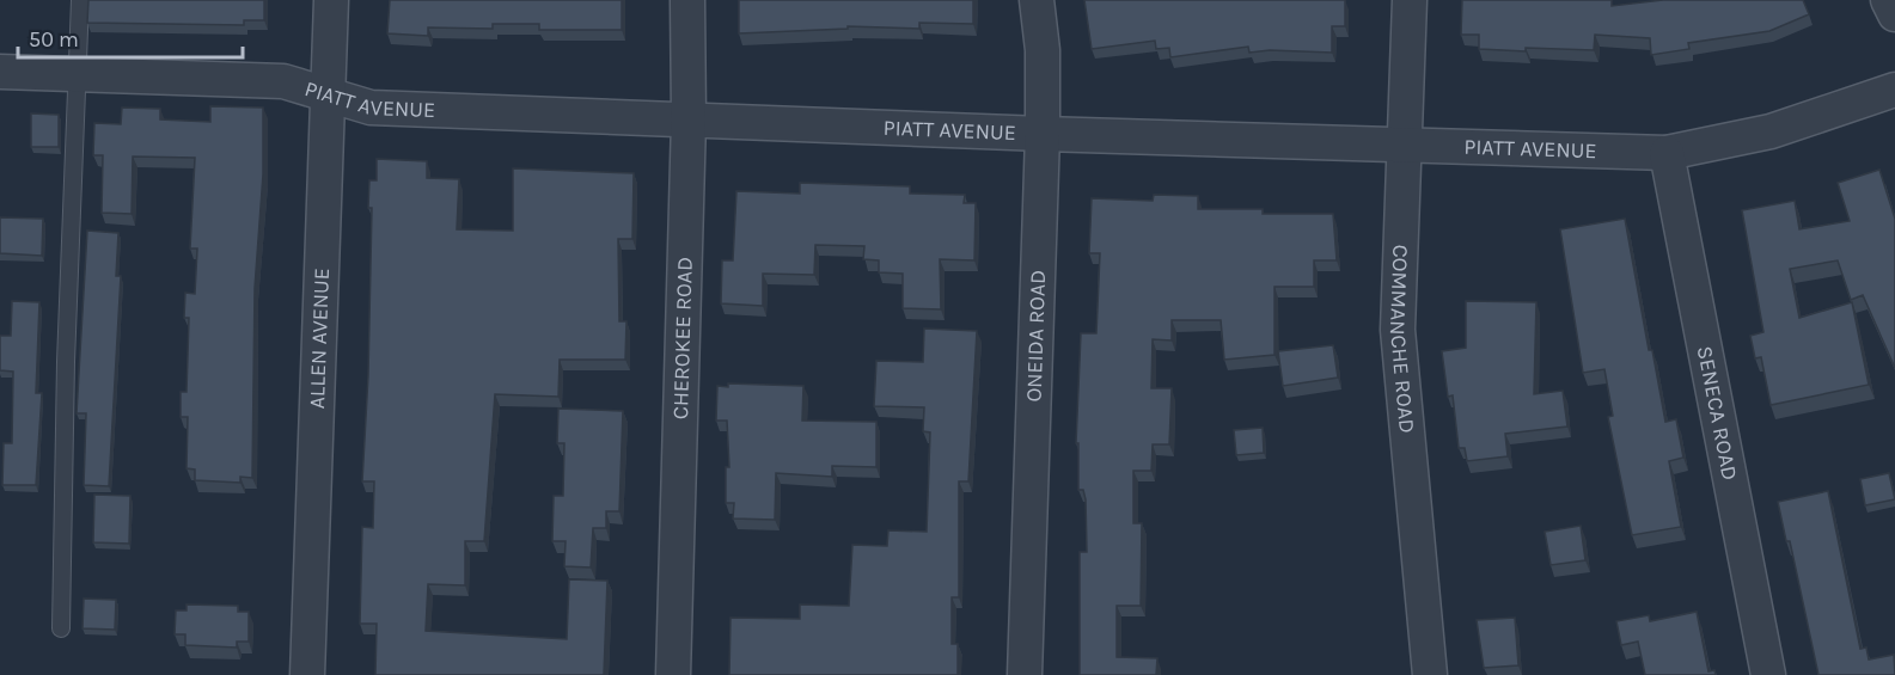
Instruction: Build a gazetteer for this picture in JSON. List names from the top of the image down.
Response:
{
  "streets": {
    "street": [
      "PIATT AVENUE",
      "CHEROKEE ROAD",
      "ONEIDA ROAD",
      "ALLEN AVENUE",
      "COMMANCHE ROAD",
      "SENECA ROAD"
    ]
  },
  "crossings": [
    ["PIATT AVENUE", "CHEROKEE ROAD"],
    ["PIATT AVENUE", "ONEIDA ROAD"],
    ["PIATT AVENUE", "ALLEN AVENUE"],
    ["PIATT AVENUE", "COMMANCHE ROAD"],
    ["PIATT AVENUE", "SENECA ROAD"]
  ],
  "scale_bar": "50 m"
}
